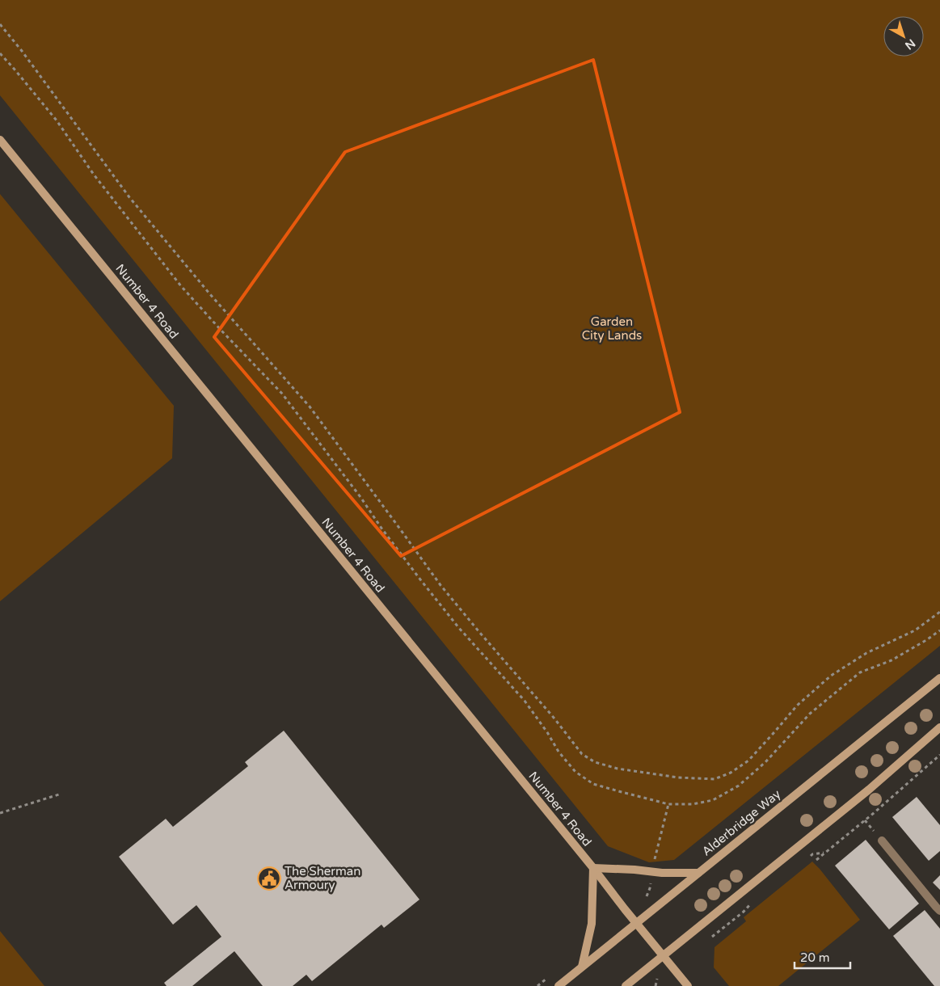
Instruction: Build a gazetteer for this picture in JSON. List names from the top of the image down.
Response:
{
  "streets": {
    "main road": ["Number 4 Road", "Alderbridge Way"]
  },
  "crossings": [
    ["Number 4 Road", "Alderbridge Way"]
  ],
  "parks": ["Garden City Lands"],
  "places": {
    "public building": ["The Sherman Armoury"]
  },
  "scale_bar": "20 m",
  "north": "bottom right"
}
